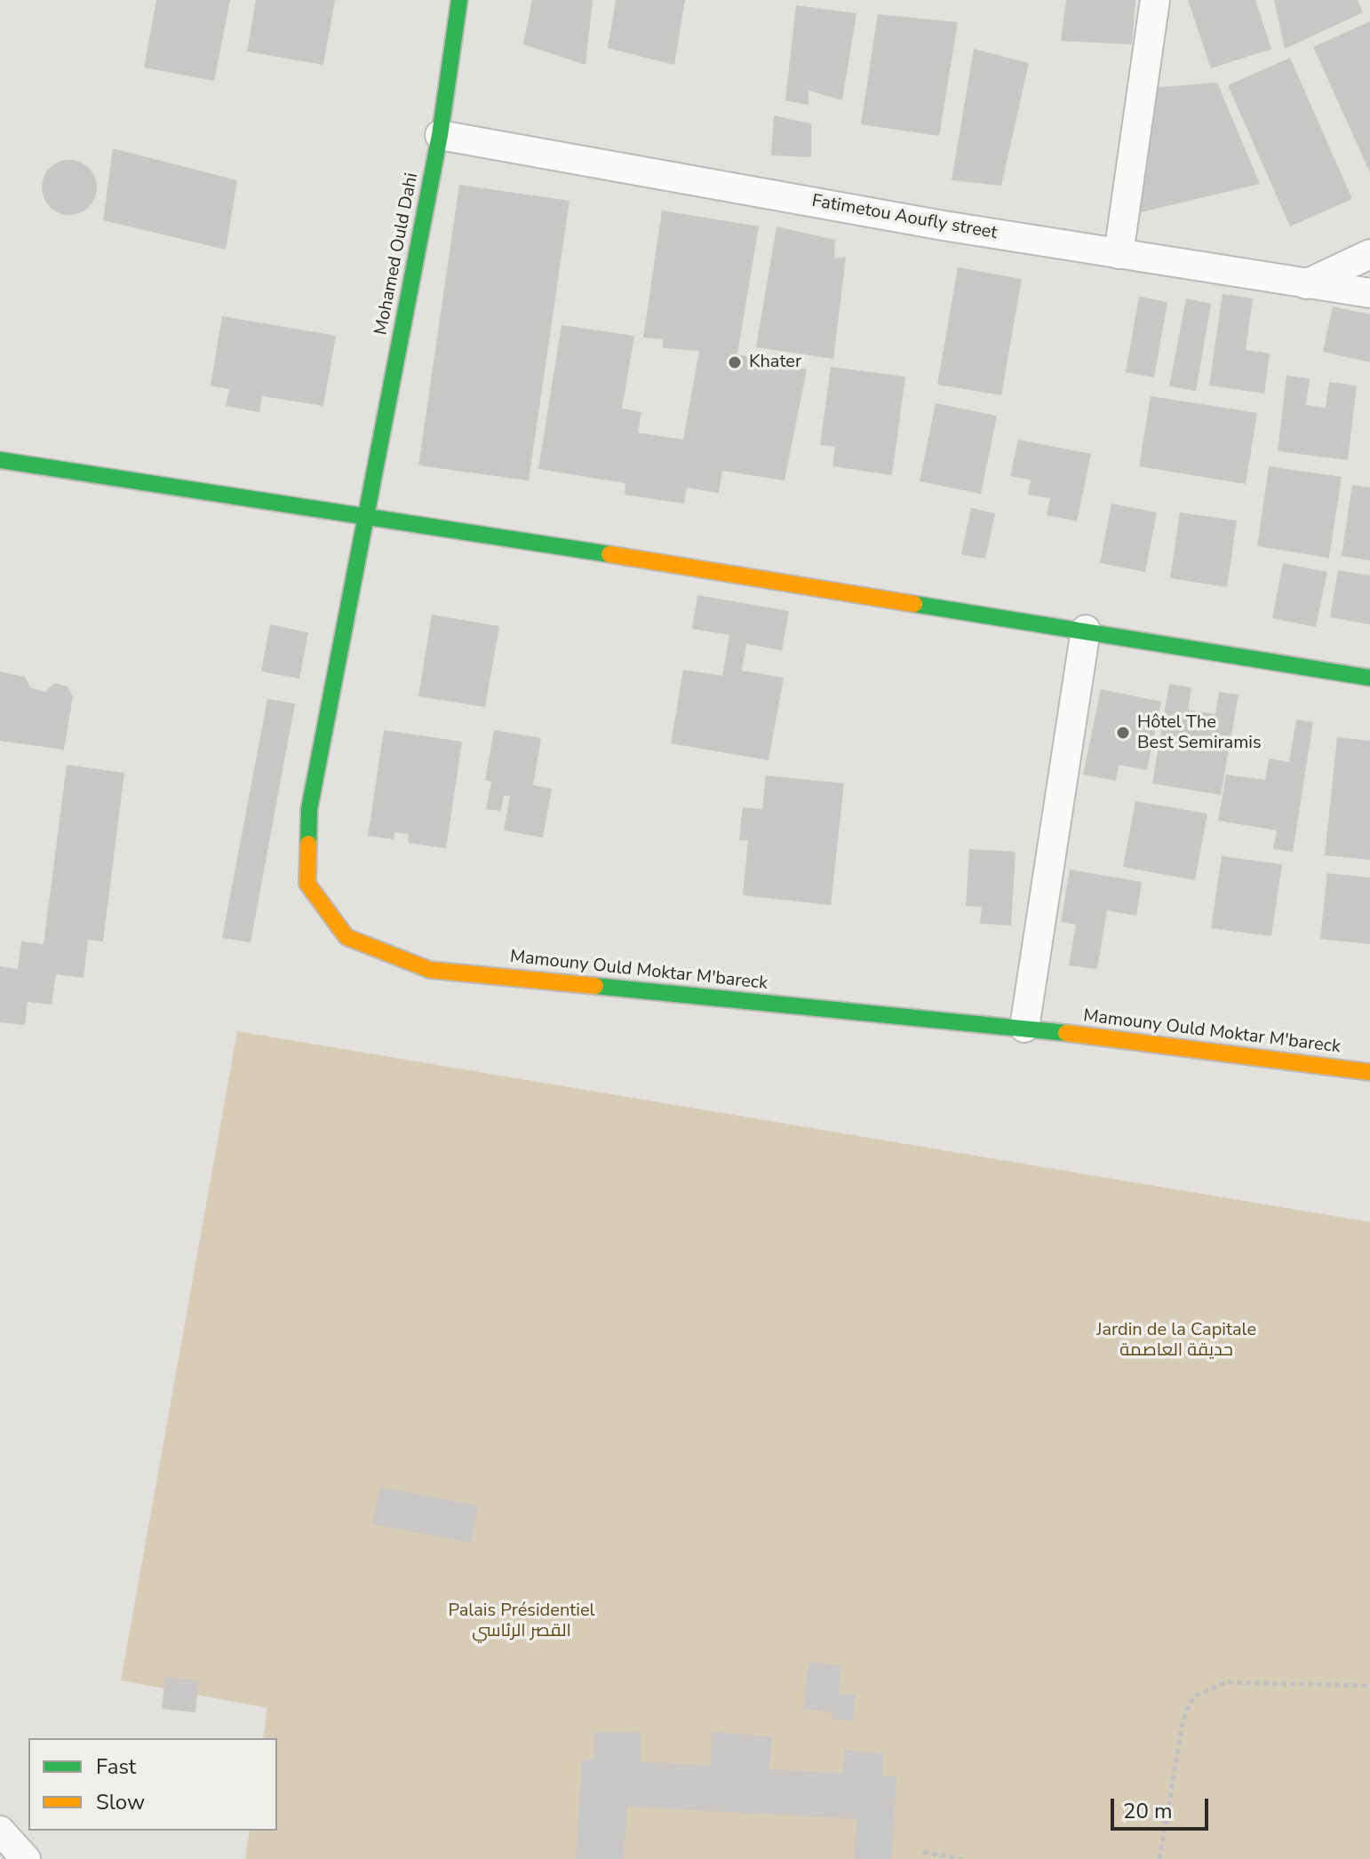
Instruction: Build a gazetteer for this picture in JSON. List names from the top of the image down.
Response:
{
  "streets": {
    "street": ["Fatimetou Aoufly street", "Mohamed Ould Dahi", "Mamouny Ould Moktar M'bareck"]
  },
  "crossings": [
    ["Fatimetou Aoufly street", "Mohamed Ould Dahi"],
    ["Mohamed Ould Dahi", "Mamouny Ould Moktar M'bareck"]
  ],
  "parks": ["Jardin de la Capitale حديقة العاصمة", "Palais Présidentiel القصر الرئاسي"],
  "places": ["Khater", "Hôtel The Best Semiramis"],
  "legend": ["Fast", "Slow"],
  "scale_bar": "20 m"
}
